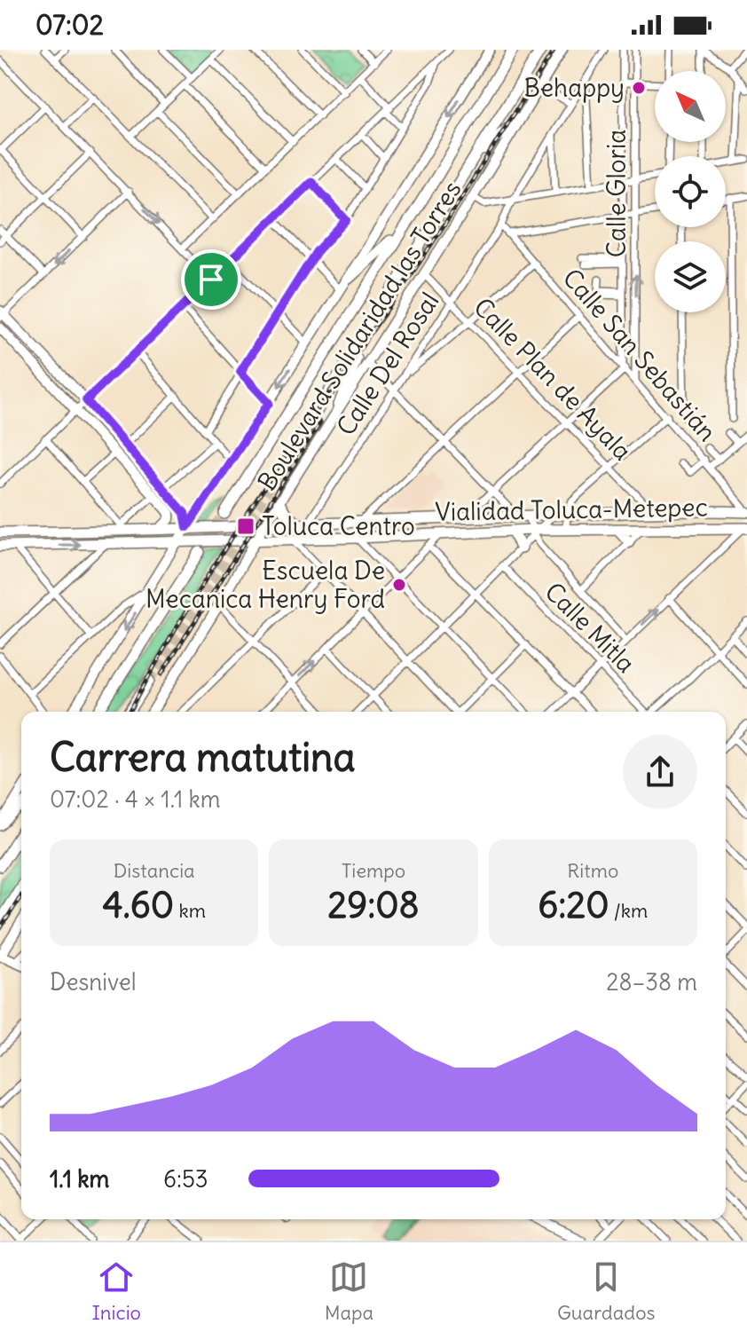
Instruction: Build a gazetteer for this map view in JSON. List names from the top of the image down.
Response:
{
  "streets": {
    "highway": ["Boulevard Solidaridad las Torres", "Vialidad Toluca-Metepec"],
    "street": [
      "Calle Gloria",
      "Calle San Sebastián",
      "Calle Del Rosal",
      "Calle Plan de Ayala",
      "Calle Mitla"
    ]
  },
  "crossings": [
    ["Calle Gloria", "Calle San Sebastián"],
    ["Boulevard Solidaridad las Torres", "Calle Plan de Ayala"],
    ["Boulevard Solidaridad las Torres", "Vialidad Toluca-Metepec"],
    ["Calle San Sebastián", "Calle Del Rosal"],
    ["Calle San Sebastián", "Vialidad Toluca-Metepec"],
    ["Calle Del Rosal", "Calle Plan de Ayala"],
    ["Calle Del Rosal", "Vialidad Toluca-Metepec"],
    ["Calle Plan de Ayala", "Vialidad Toluca-Metepec"]
  ],
  "places": {
    "other": ["Behappy", "Escuela De Mecanica Henry Ford"],
    "transit": ["Toluca Centro"]
  },
  "north": "top left",
  "page": {
    "status": "07:02",
    "heading": ["Carrera matutina", "07:02 · 4 × 1.1 km"],
    "stats": [
      ["Distancia", "4.60 km"],
      ["Tiempo", "29:08"],
      ["Ritmo", "6:20 /km"]
    ],
    "chart": ["Desnivel", "28–38 m"],
    "list": [
      {
        "name": "1.1 km",
        "note": "6:53"
      }
    ],
    "tabs": ["Inicio", "Mapa", "Guardados"]
  }
}
